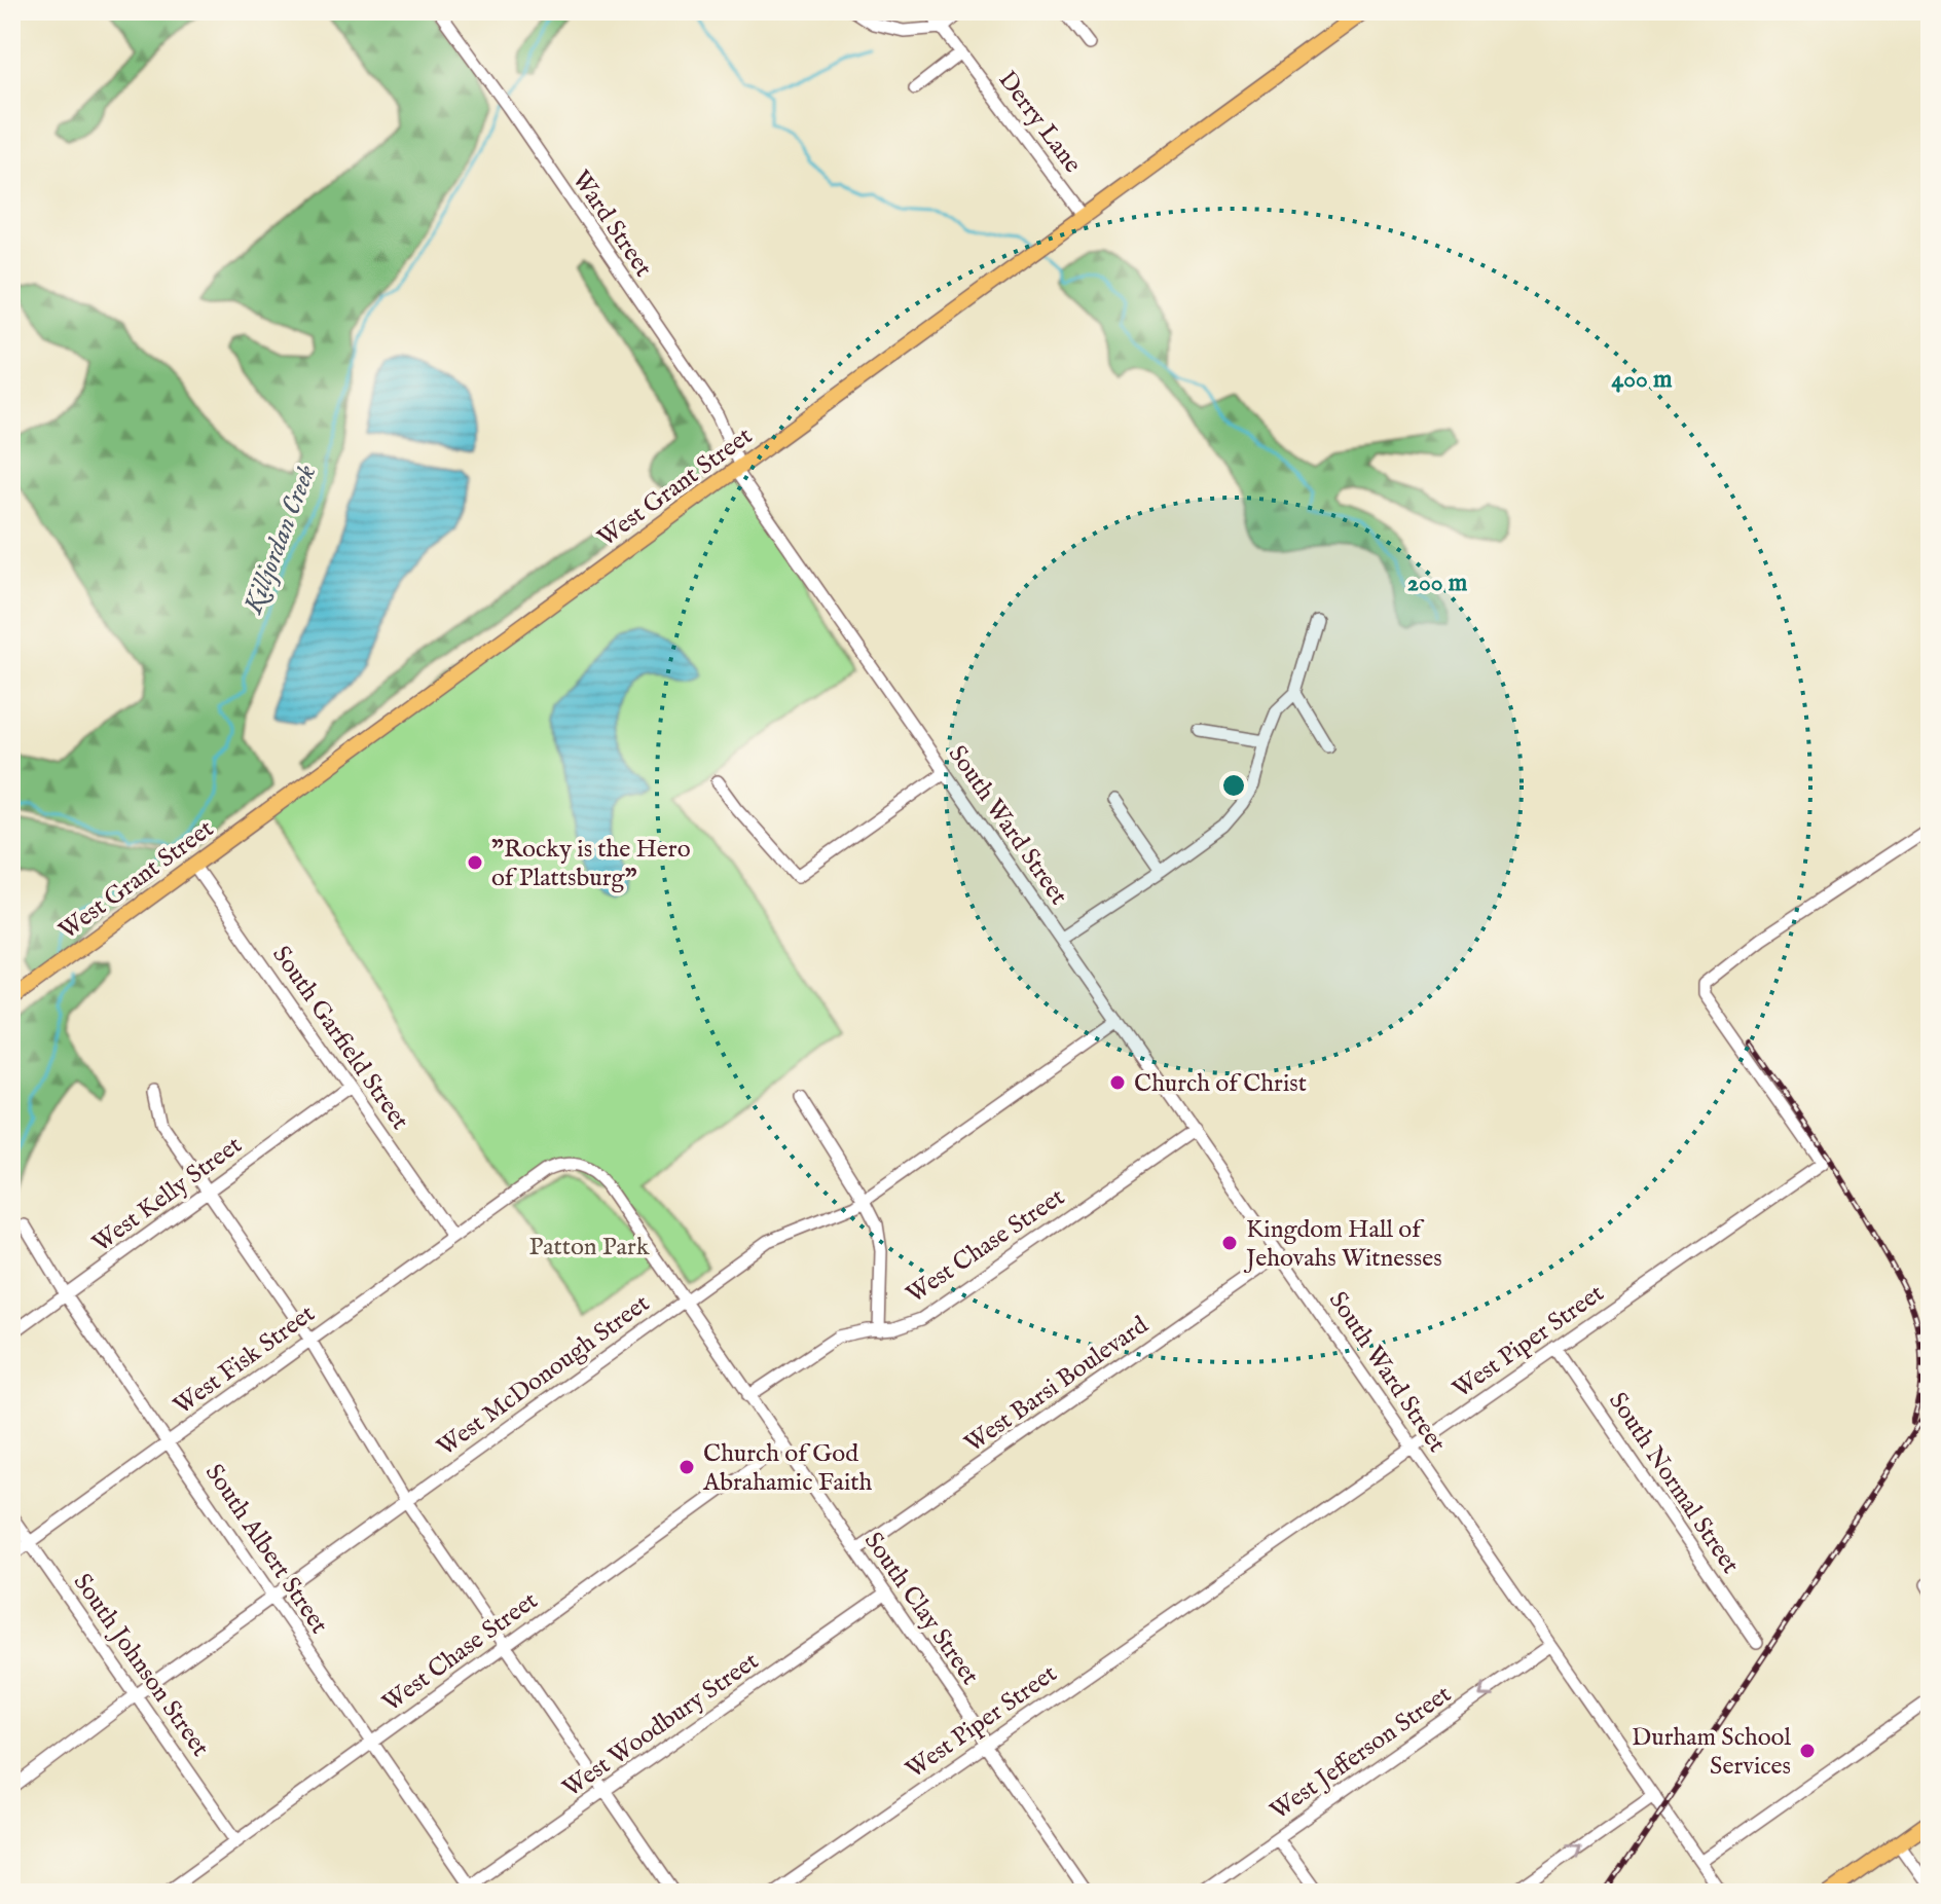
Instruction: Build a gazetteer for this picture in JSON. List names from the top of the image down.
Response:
{
  "streets": {
    "main road": ["West Grant Street"],
    "street": [
      "Derry Lane",
      "Ward Street",
      "South Ward Street",
      "South Garfield Street",
      "West Kelly Street",
      "West Chase Street",
      "West Piper Street",
      "West Fisk Street",
      "West McDonough Street",
      "West Barsi Boulevard",
      "South Normal Street",
      "South Albert Street",
      "South Clay Street",
      "South Johnson Street",
      "West Woodbury Street",
      "West Jefferson Street"
    ]
  },
  "crossings": [
    ["Derry Lane", "West Grant Street"],
    ["Ward Street", "West Grant Street"],
    ["Ward Street", "South Ward Street"],
    ["West Grant Street", "South Ward Street"],
    ["West Grant Street", "South Garfield Street"],
    ["South Ward Street", "West Chase Street"],
    ["South Ward Street", "West Piper Street"],
    ["South Ward Street", "West McDonough Street"],
    ["South Ward Street", "West Barsi Boulevard"],
    ["South Ward Street", "West Jefferson Street"],
    ["South Garfield Street", "West Kelly Street"],
    ["South Garfield Street", "West Fisk Street"],
    ["West Kelly Street", "South Albert Street"],
    ["West Chase Street", "South Albert Street"],
    ["West Chase Street", "South Clay Street"],
    ["West Chase Street", "South Johnson Street"],
    ["West Piper Street", "South Normal Street"],
    ["West Piper Street", "South Clay Street"],
    ["West Fisk Street", "South Albert Street"],
    ["West Fisk Street", "South Clay Street"],
    ["West Fisk Street", "South Johnson Street"],
    ["West McDonough Street", "South Albert Street"],
    ["West McDonough Street", "South Clay Street"],
    ["West McDonough Street", "South Johnson Street"],
    ["West Barsi Boulevard", "South Clay Street"],
    ["South Albert Street", "West Woodbury Street"],
    ["South Clay Street", "West Woodbury Street"]
  ],
  "one_way": ["West Jefferson Street"],
  "water": ["Killjordan Creek"],
  "parks": ["Patton Park"],
  "places": [
    "\"Rocky is the Hero of Plattsburg\"",
    "Church of Christ",
    "Kingdom Hall of Jehovahs Witnesses",
    "Church of God Abrahamic Faith",
    "Durham School Services"
  ],
  "rings": ["400 m", "200 m"]
}
